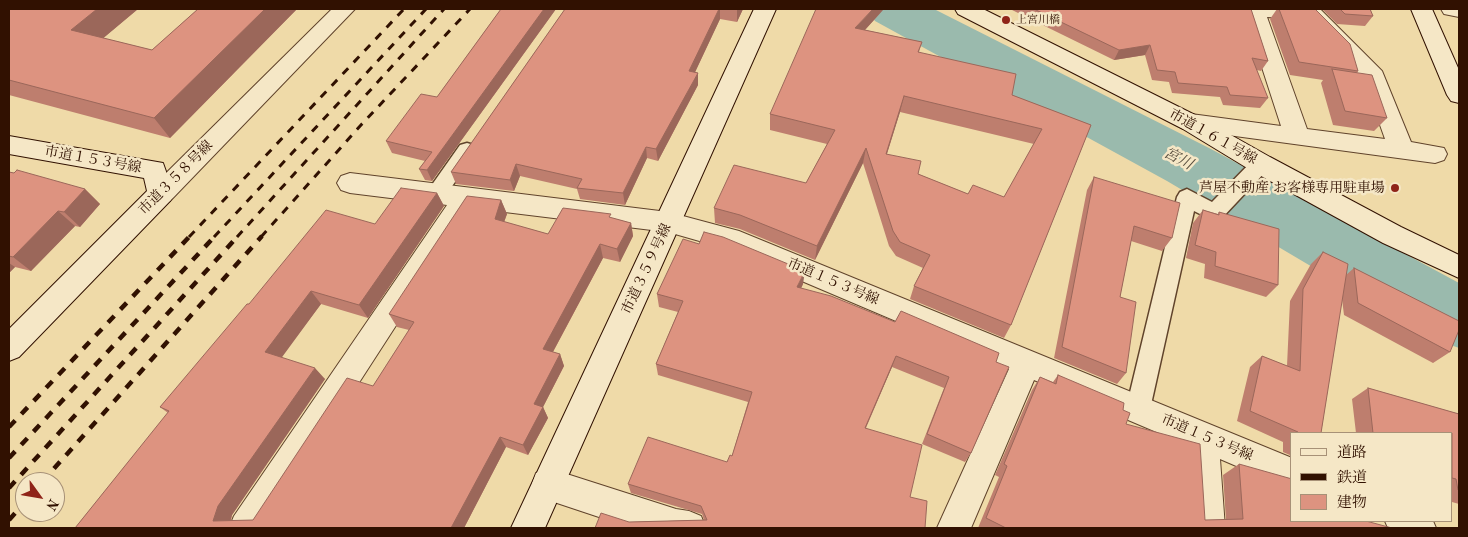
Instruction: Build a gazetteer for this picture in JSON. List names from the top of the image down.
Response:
{
  "streets": {
    "street": [
      "市道１６１号線",
      "市道１５３号線",
      "市道３５８号線",
      "市道３５９号線"
    ]
  },
  "crossings": [
    ["市道１５３号線", "市道３５８号線"],
    ["市道１５３号線", "市道３５９号線"]
  ],
  "water": ["宮川"],
  "places": ["上宮川橋", "芦屋不動産 お客様専用駐車場"],
  "legend": ["道路", "鉄道", "建物"],
  "north": "bottom right"
}
